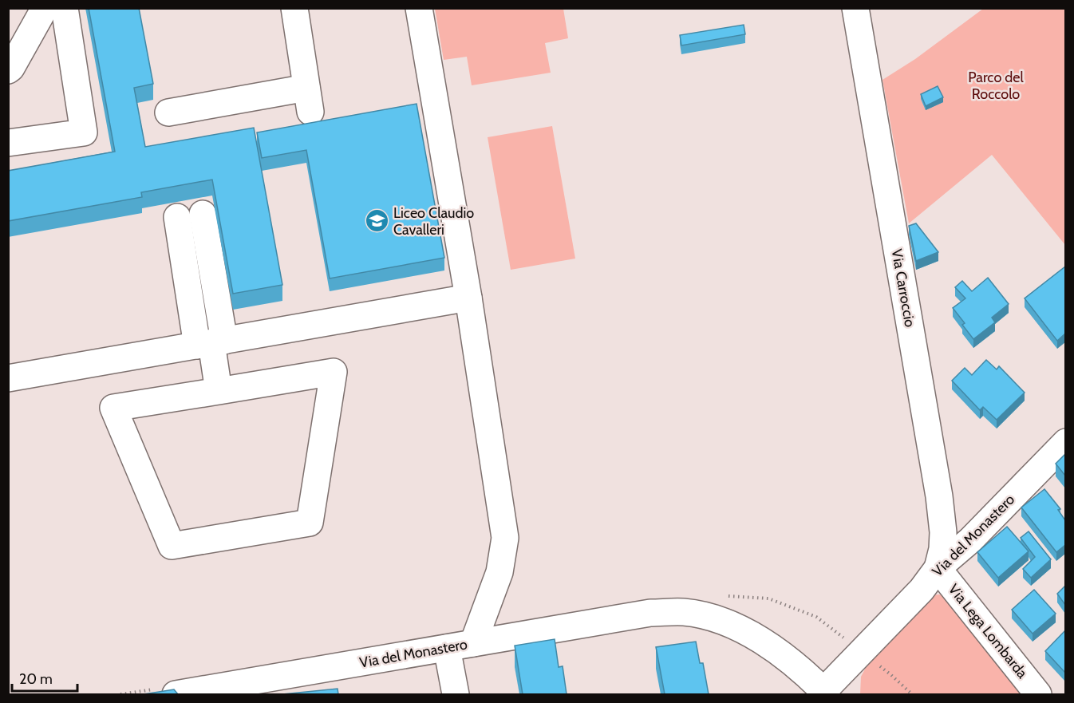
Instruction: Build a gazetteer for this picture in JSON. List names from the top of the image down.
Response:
{
  "streets": {
    "street": ["Via Carroccio", "Via del Monastero", "Via Lega Lombarda"]
  },
  "crossings": [
    ["Via Carroccio", "Via del Monastero"],
    ["Via Carroccio", "Via Lega Lombarda"],
    ["Via del Monastero", "Via Lega Lombarda"]
  ],
  "parks": ["Parco del Roccolo"],
  "places": {
    "school or university": ["Liceo Claudio Cavalleri"]
  },
  "scale_bar": "20 m"
}
